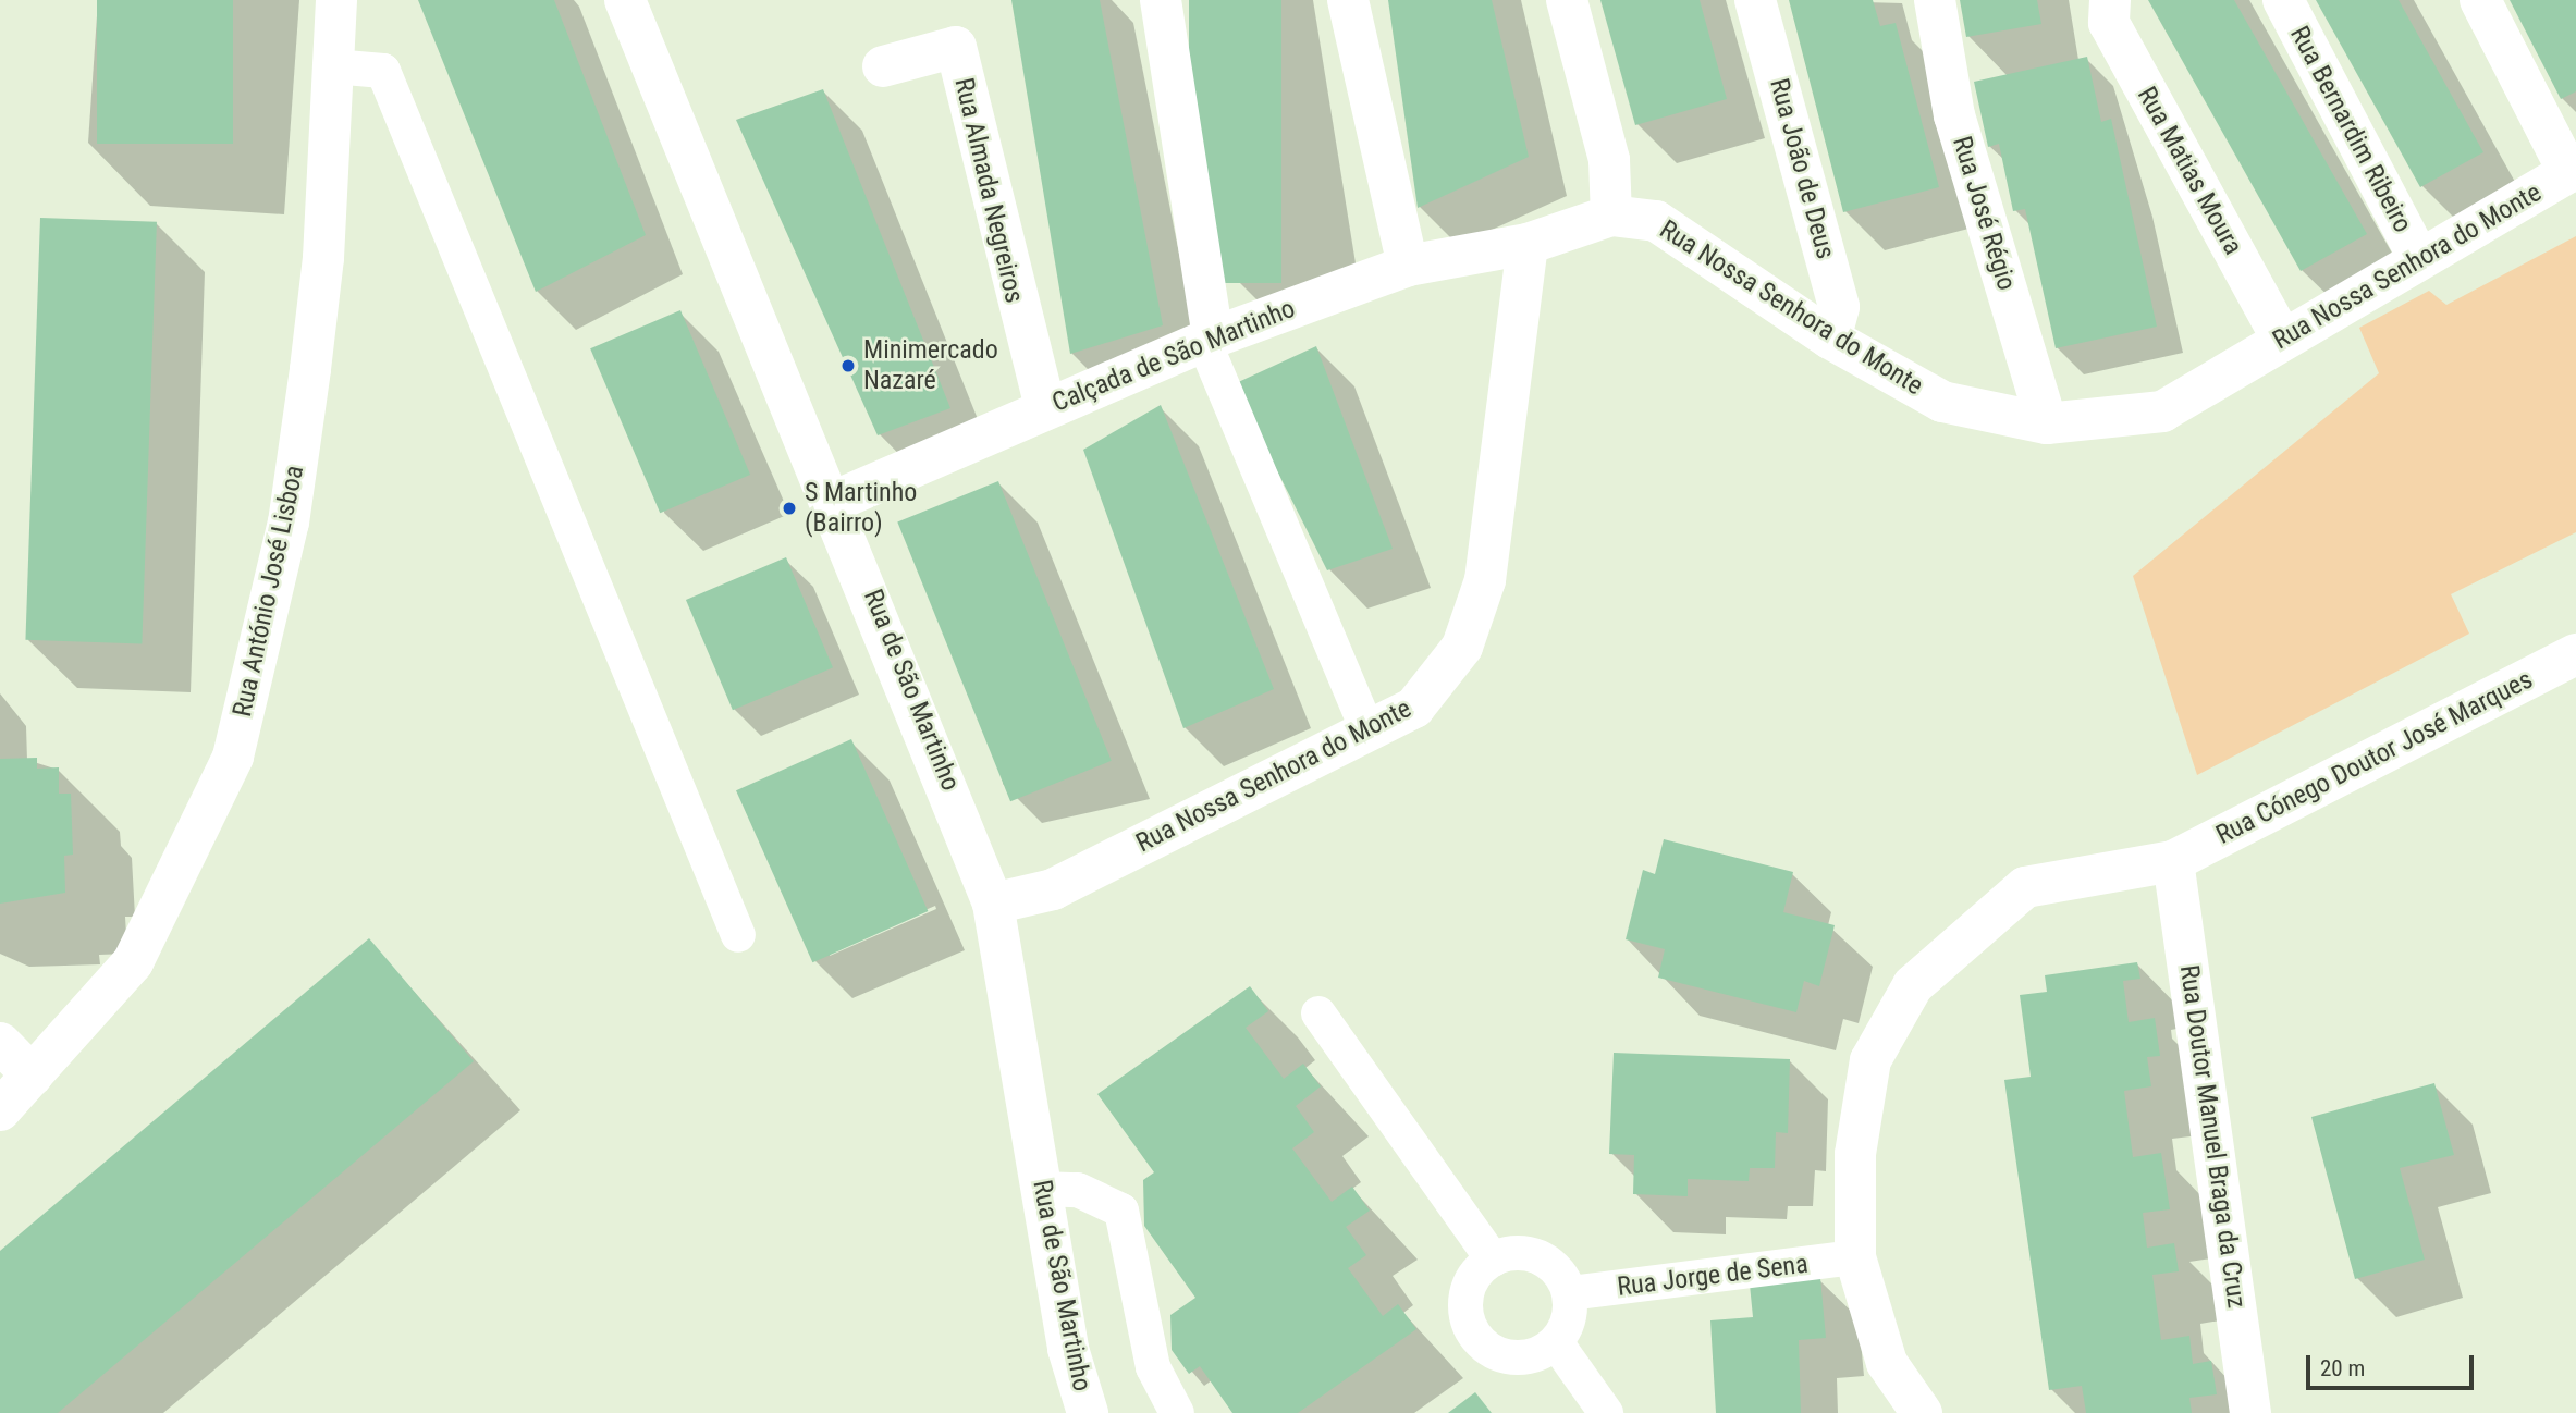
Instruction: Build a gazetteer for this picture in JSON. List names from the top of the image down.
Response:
{
  "streets": {
    "street": [
      "Rua Bernardim Ribeiro",
      "Rua João de Deus",
      "Rua Matias Moura",
      "Rua Almada Negreiros",
      "Rua José Régio",
      "Rua Nossa Senhora do Monte",
      "Calçada de São Martinho",
      "Rua António José Lisboa",
      "Rua de São Martinho",
      "Rua Cónego Doutor José Marques",
      "Rua Doutor Manuel Braga da Cruz"
    ],
    "lane": ["Rua Jorge de Sena"]
  },
  "crossings": [
    ["Rua Bernardim Ribeiro", "Rua Nossa Senhora do Monte"],
    ["Rua João de Deus", "Rua Nossa Senhora do Monte"],
    ["Rua Matias Moura", "Rua Nossa Senhora do Monte"],
    ["Rua Almada Negreiros", "Calçada de São Martinho"],
    ["Rua José Régio", "Rua Nossa Senhora do Monte"],
    ["Rua Nossa Senhora do Monte", "Calçada de São Martinho"],
    ["Rua Nossa Senhora do Monte", "Rua de São Martinho"],
    ["Calçada de São Martinho", "Rua de São Martinho"],
    ["Rua Cónego Doutor José Marques", "Rua Doutor Manuel Braga da Cruz"],
    ["Rua Cónego Doutor José Marques", "Rua Jorge de Sena"]
  ],
  "places": ["Minimercado Nazaré", "S Martinho (Bairro)"],
  "scale_bar": "20 m"
}
